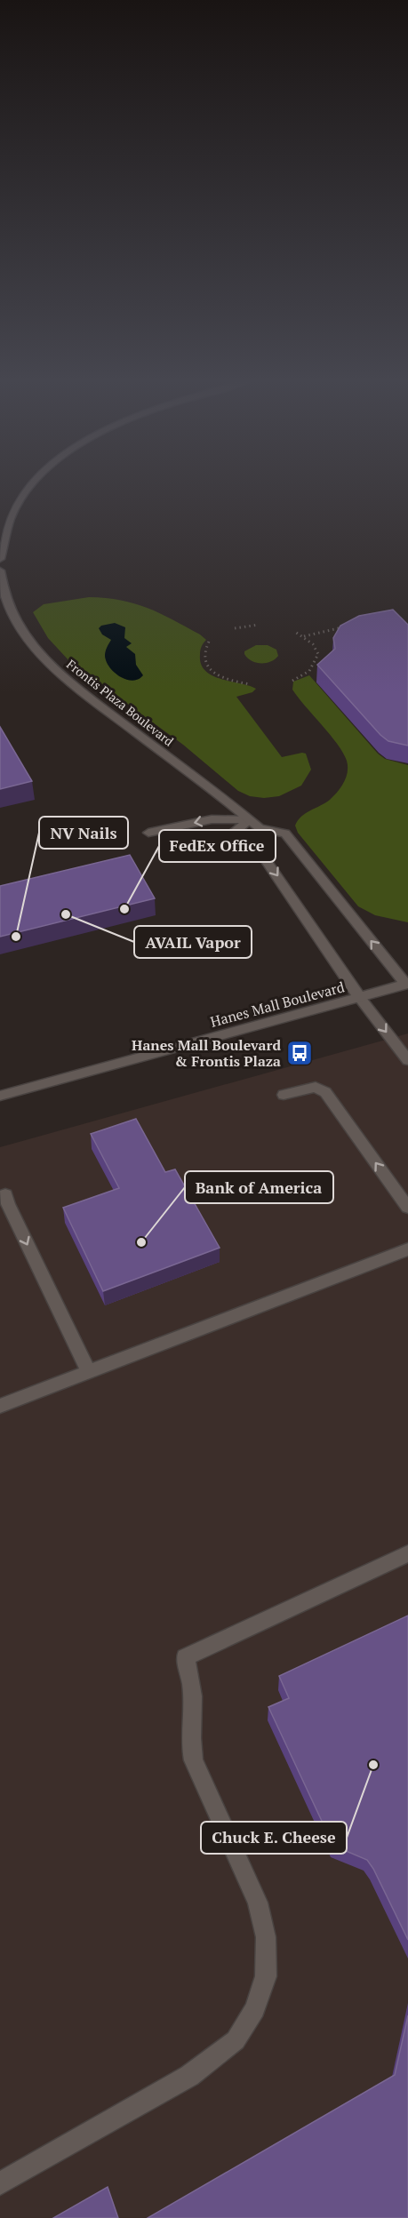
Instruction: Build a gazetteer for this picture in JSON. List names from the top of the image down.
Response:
{
  "streets": {
    "street": ["Frontis Plaza Boulevard", "Hanes Mall Boulevard"]
  },
  "crossings": [
    ["Frontis Plaza Boulevard", "Hanes Mall Boulevard"]
  ],
  "places": {
    "other": [
      "FedEx Office",
      "AVAIL Vapor",
      "NV Nails",
      "Bank of America",
      "Chuck E. Cheese"
    ],
    "bus stop": ["Hanes Mall Boulevard & Frontis Plaza"]
  }
}
